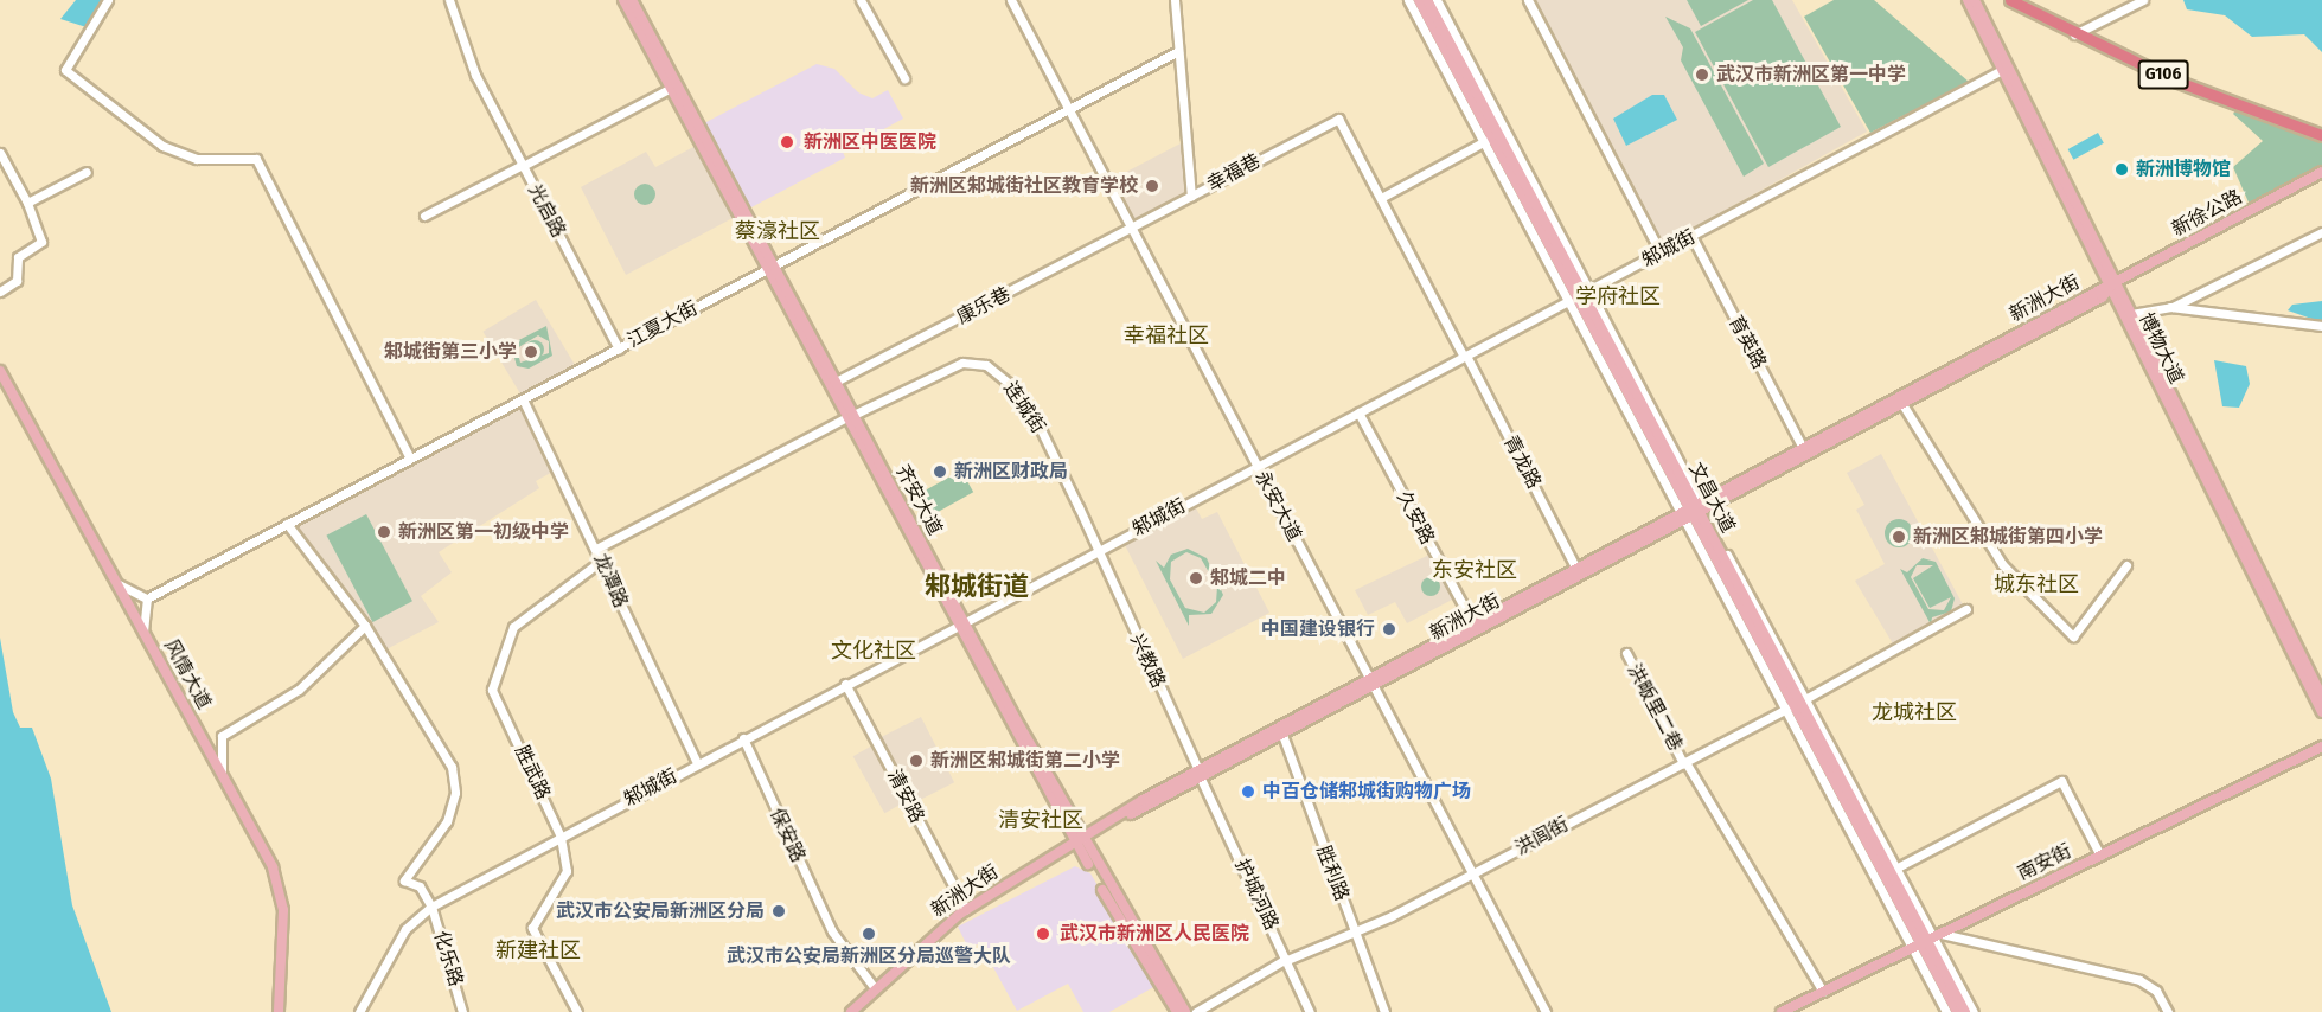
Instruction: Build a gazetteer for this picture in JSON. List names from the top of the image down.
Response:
{
  "streets": {
    "highway": ["G106"],
    "main road": [
      "新徐公路",
      "新洲大街",
      "博物大道",
      "文昌大道",
      "齐安大道",
      "风情大道",
      "南安街"
    ],
    "street": [
      "幸福巷",
      "光启路",
      "邾城街",
      "康乐巷",
      "江夏大街",
      "育英路",
      "连城街",
      "青龙路",
      "永安大道",
      "久安路",
      "龙潭路",
      "兴教路",
      "洪畈里二巷",
      "胜武路",
      "清安路",
      "保安路",
      "洪闾街",
      "胜利路",
      "护城河路",
      "化乐路"
    ]
  },
  "crossings": [
    ["幸福巷", "康乐巷"],
    ["幸福巷", "青龙路"],
    ["幸福巷", "永安大道"],
    ["光启路", "江夏大街"],
    ["新徐公路", "新洲大街"],
    ["新徐公路", "博物大道"],
    ["邾城街", "育英路"],
    ["邾城街", "博物大道"],
    ["邾城街", "连城街"],
    ["邾城街", "青龙路"],
    ["邾城街", "文昌大道"],
    ["邾城街", "齐安大道"],
    ["邾城街", "永安大道"],
    ["邾城街", "久安路"],
    ["邾城街", "龙潭路"],
    ["邾城街", "兴教路"],
    ["邾城街", "胜武路"],
    ["邾城街", "清安路"],
    ["邾城街", "保安路"],
    ["邾城街", "化乐路"],
    ["新洲大街", "育英路"],
    ["新洲大街", "博物大道"],
    ["新洲大街", "青龙路"],
    ["新洲大街", "文昌大道"],
    ["新洲大街", "齐安大道"],
    ["新洲大街", "永安大道"],
    ["新洲大街", "久安路"],
    ["新洲大街", "兴教路"],
    ["新洲大街", "清安路"],
    ["新洲大街", "保安路"],
    ["新洲大街", "胜利路"],
    ["新洲大街", "护城河路"],
    ["康乐巷", "齐安大道"],
    ["康乐巷", "永安大道"],
    ["江夏大街", "齐安大道"],
    ["江夏大街", "永安大道"],
    ["江夏大街", "龙潭路"],
    ["连城街", "齐安大道"],
    ["连城街", "龙潭路"],
    ["连城街", "兴教路"],
    ["文昌大道", "洪闾街"],
    ["文昌大道", "南安街"],
    ["永安大道", "洪闾街"],
    ["龙潭路", "胜武路"],
    ["兴教路", "护城河路"],
    ["洪畈里二巷", "洪闾街"],
    ["洪畈里二巷", "南安街"],
    ["洪闾街", "胜利路"],
    ["洪闾街", "护城河路"]
  ],
  "districts": [
    "蔡濠社区",
    "学府社区",
    "幸福社区",
    "东安社区",
    "城东社区",
    "邾城街道",
    "文化社区",
    "龙城社区",
    "清安社区",
    "新建社区"
  ],
  "places": [
    "武汉市新洲区第一中学",
    "新洲区中医医院",
    "新洲博物馆",
    "新洲区邾城街社区教育学校",
    "邾城街第三小学",
    "新洲区财政局",
    "新洲区第一初级中学",
    "新洲区邾城街第四小学",
    "邾城二中",
    "中国建设银行",
    "新洲区邾城街第二小学",
    "中百仓储邾城街购物广场",
    "武汉市公安局新洲区分局",
    "武汉市公安局新洲区分局巡警大队",
    "武汉市新洲区人民医院"
  ]
}
